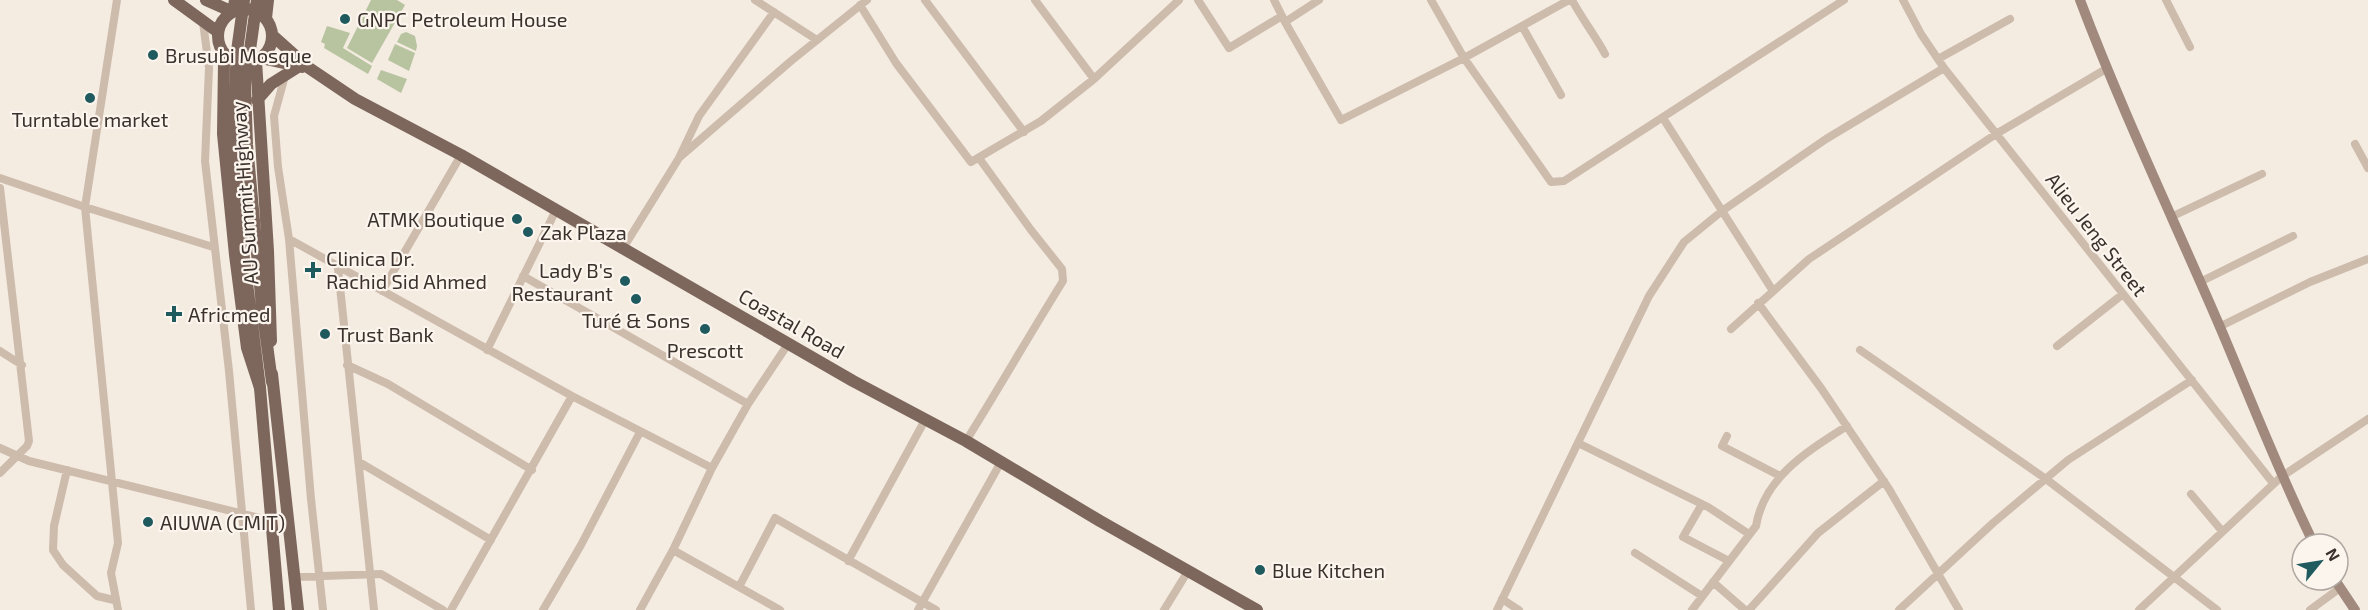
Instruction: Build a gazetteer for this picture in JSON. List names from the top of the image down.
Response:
{
  "streets": {
    "main road": ["AU Summit Highway", "Coastal Road"],
    "street": ["Alieu Jeng Street"]
  },
  "crossings": [
    ["AU Summit Highway", "Coastal Road"]
  ],
  "places": {
    "other": [
      "GNPC Petroleum House",
      "Brusubi Mosque",
      "Turntable market",
      "ATMK Boutique",
      "Zak Plaza",
      "Lady B's Restaurant",
      "Turé & Sons",
      "Prescott",
      "Trust Bank",
      "AIUWA (CMIT)",
      "Blue Kitchen"
    ],
    "health": ["Clinica Dr. Rachid Sid Ahmed", "Africmed"]
  },
  "north": "top right"
}
